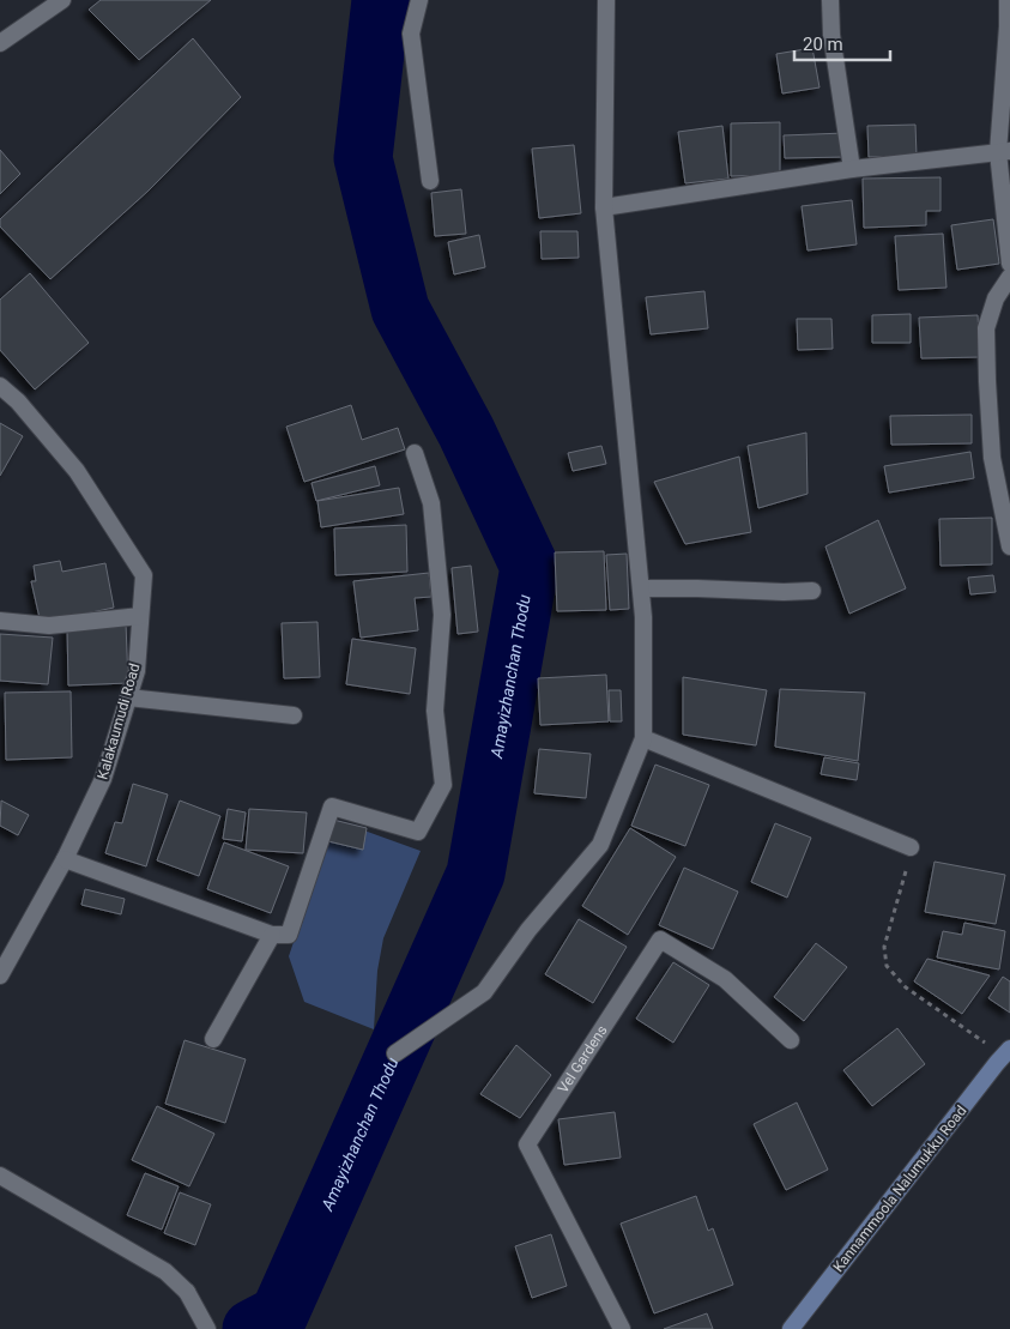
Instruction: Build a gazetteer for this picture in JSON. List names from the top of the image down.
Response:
{
  "streets": {
    "main road": ["Kannammoola Nalumukku Road"],
    "street": ["Kalakaumudi Road", "Vel Gardens"]
  },
  "water": ["Amayizhanchan Thodu"],
  "scale_bar": "20 m"
}
